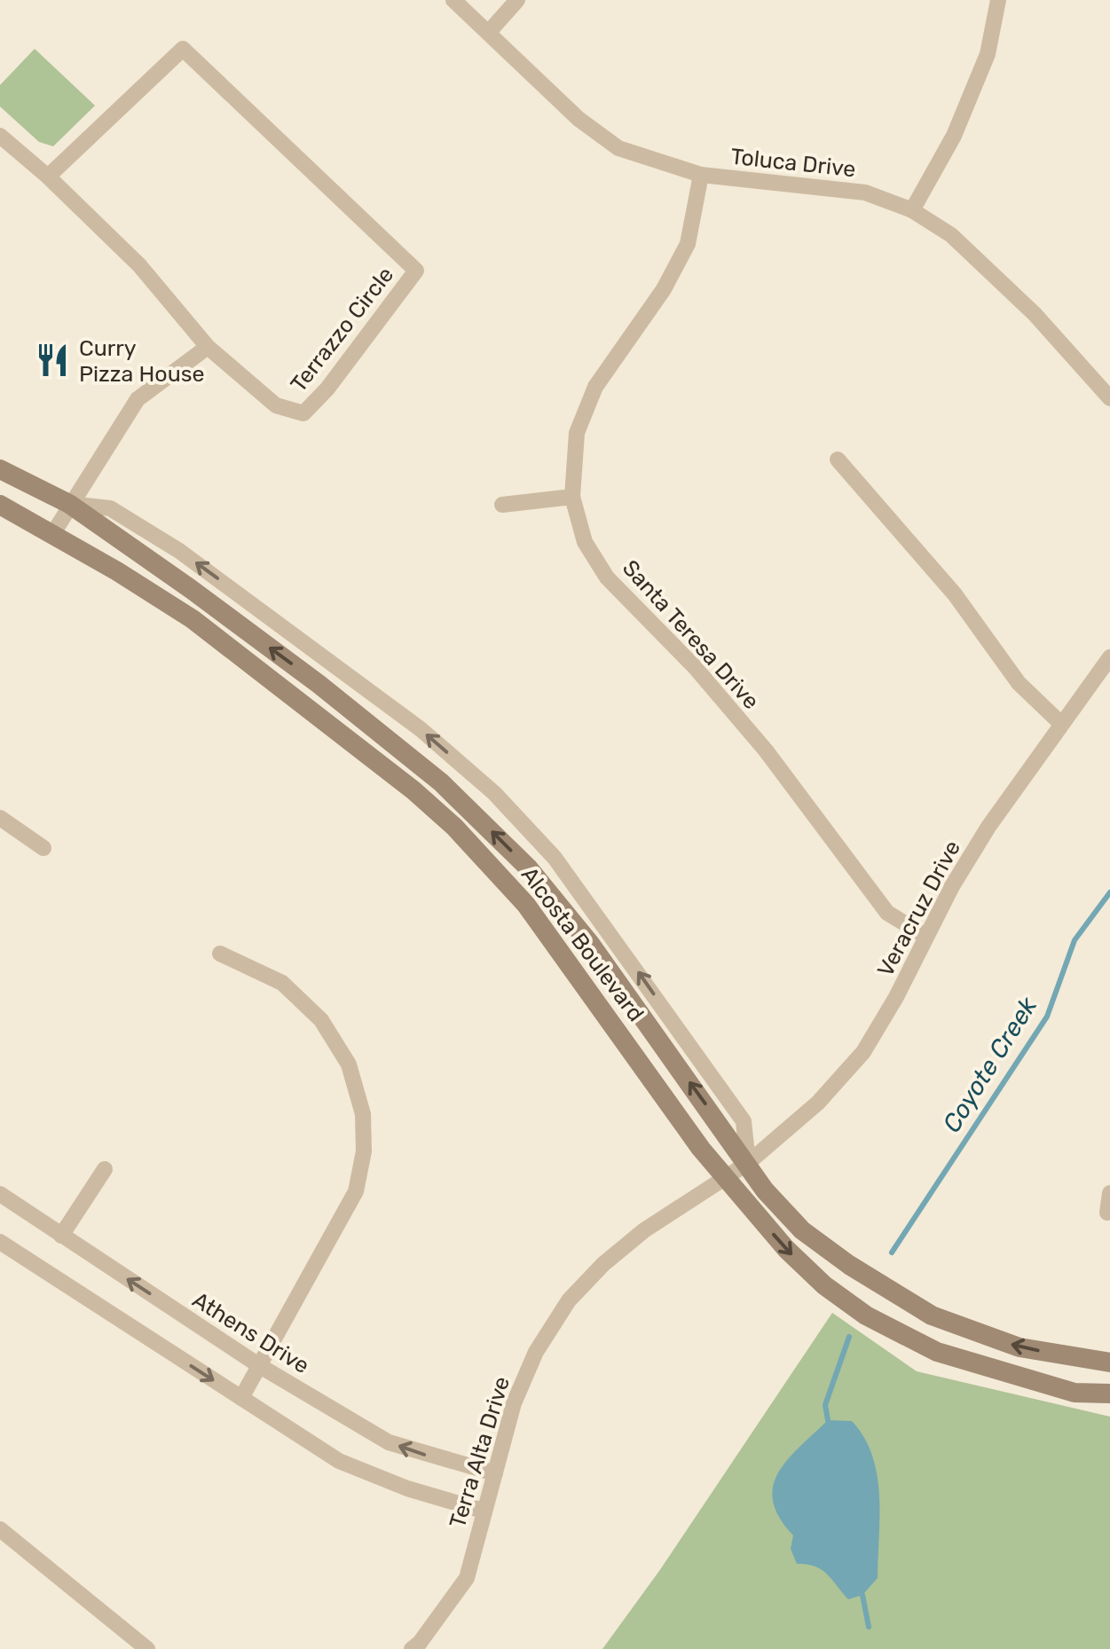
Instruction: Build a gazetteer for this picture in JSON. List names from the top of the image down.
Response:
{
  "streets": {
    "main road": ["Alcosta Boulevard"],
    "street": [
      "Toluca Drive",
      "Terrazzo Circle",
      "Santa Teresa Drive",
      "Veracruz Drive",
      "Athens Drive",
      "Terra Alta Drive"
    ]
  },
  "crossings": [
    ["Toluca Drive", "Santa Teresa Drive"],
    ["Santa Teresa Drive", "Veracruz Drive"],
    ["Veracruz Drive", "Alcosta Boulevard"],
    ["Veracruz Drive", "Terra Alta Drive"],
    ["Alcosta Boulevard", "Terra Alta Drive"],
    ["Athens Drive", "Terra Alta Drive"]
  ],
  "water": ["Coyote Creek"],
  "places": {
    "restaurant": ["Curry Pizza House"]
  }
}
